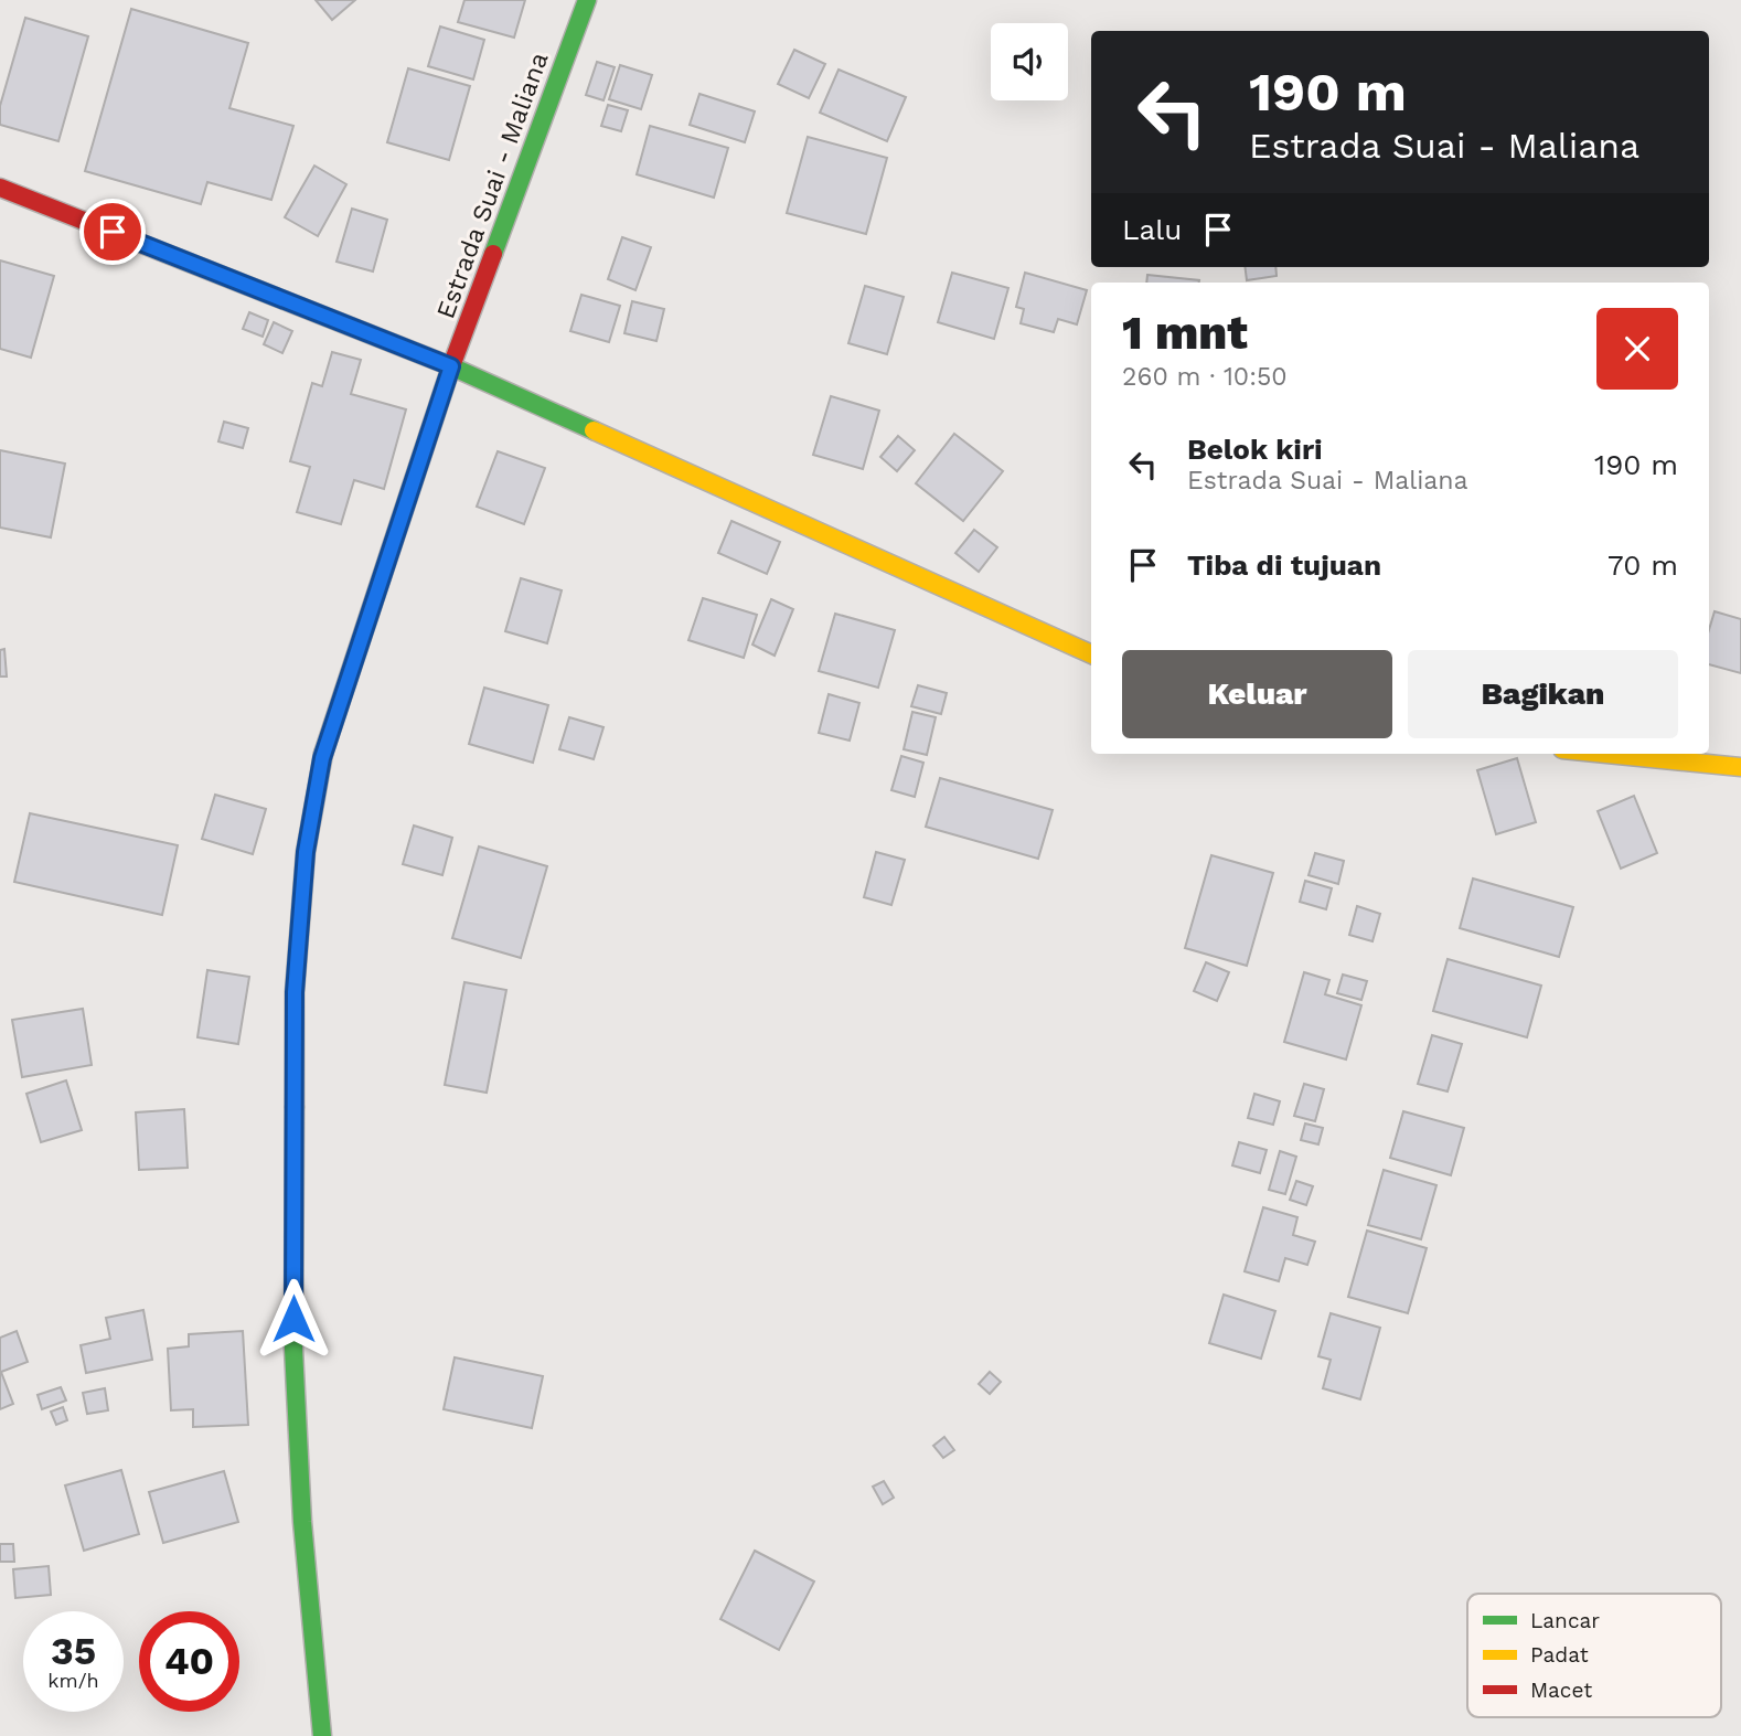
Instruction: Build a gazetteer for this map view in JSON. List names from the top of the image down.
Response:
{
  "streets": {
    "street": ["Estrada Suai - Maliana"]
  },
  "legend": ["Lancar", "Padat", "Macet"],
  "page": {
    "turn": ["190 m", "Estrada Suai - Maliana"],
    "then": "Lalu",
    "heading": ["1 mnt", "260 m · 10:50"],
    "list": [
      {
        "name": "Belok kiri",
        "note": "Estrada Suai - Maliana",
        "value": "190 m"
      },
      {
        "name": "Tiba di tujuan",
        "value": "70 m"
      }
    ],
    "buttons": ["Keluar", "Bagikan"],
    "speed": "35 km/h",
    "limit": "40"
  }
}
